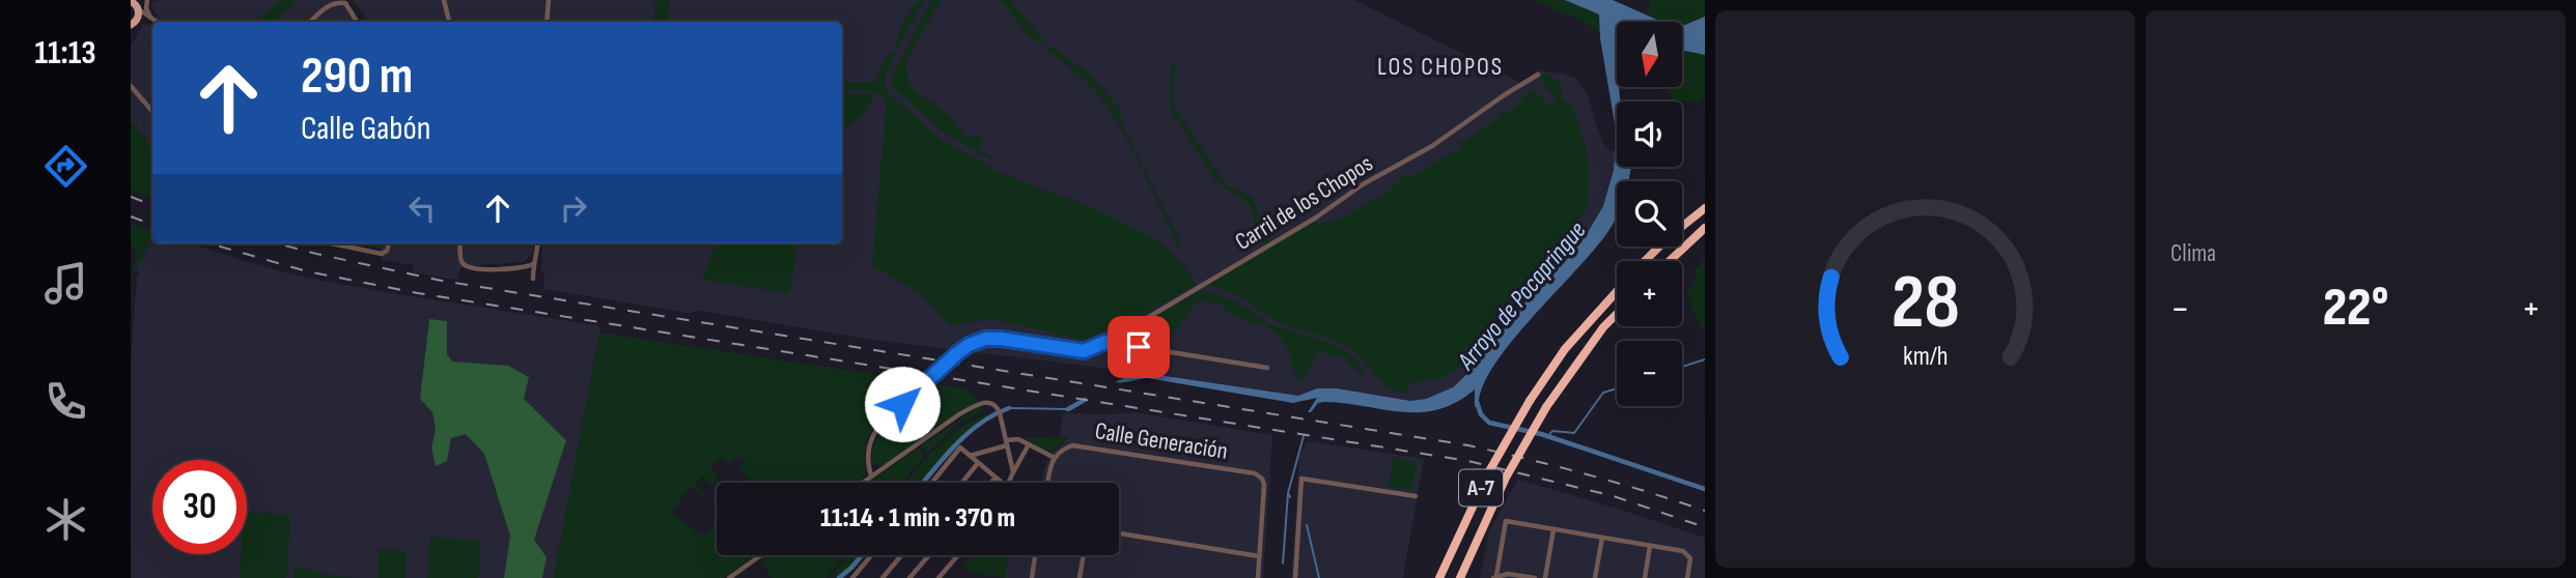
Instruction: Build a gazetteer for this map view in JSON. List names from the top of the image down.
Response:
{
  "streets": {
    "highway": ["A-7"],
    "street": ["Carril de los Chopos", "Calle Generación"]
  },
  "districts": ["LOS CHOPOS"],
  "water": ["Arroyo de Pocapringue"],
  "north": "bottom",
  "page": {
    "tabs": "11:13",
    "tile": "Clima",
    "map_buttons": ["+", "−"],
    "turn": ["290 m", "Calle Gabón"],
    "heat": ["−", "22°", "+"],
    "limit": "30",
    "trip": "11:14 · 1 min · 370 m",
    "gauge": ["28", "km/h"]
  }
}
